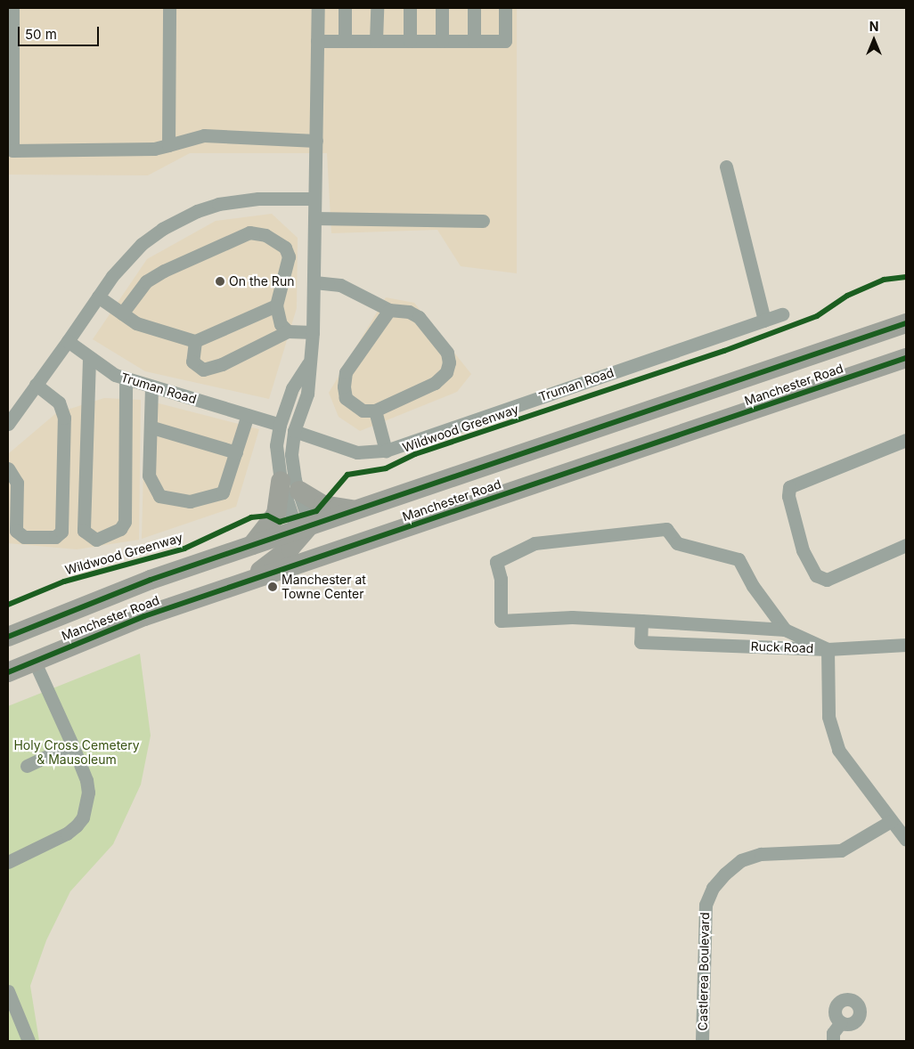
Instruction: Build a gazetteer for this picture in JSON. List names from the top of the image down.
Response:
{
  "streets": {
    "highway": ["Manchester Road"],
    "street": ["Truman Road", "Ruck Road", "Castlerea Boulevard"],
    "cycle path": ["Wildwood Greenway"]
  },
  "parks": ["Holy Cross Cemetery & Mausoleum"],
  "places": ["On the Run", "Manchester at Towne Center"],
  "scale_bar": "50 m",
  "north": "top"
}
